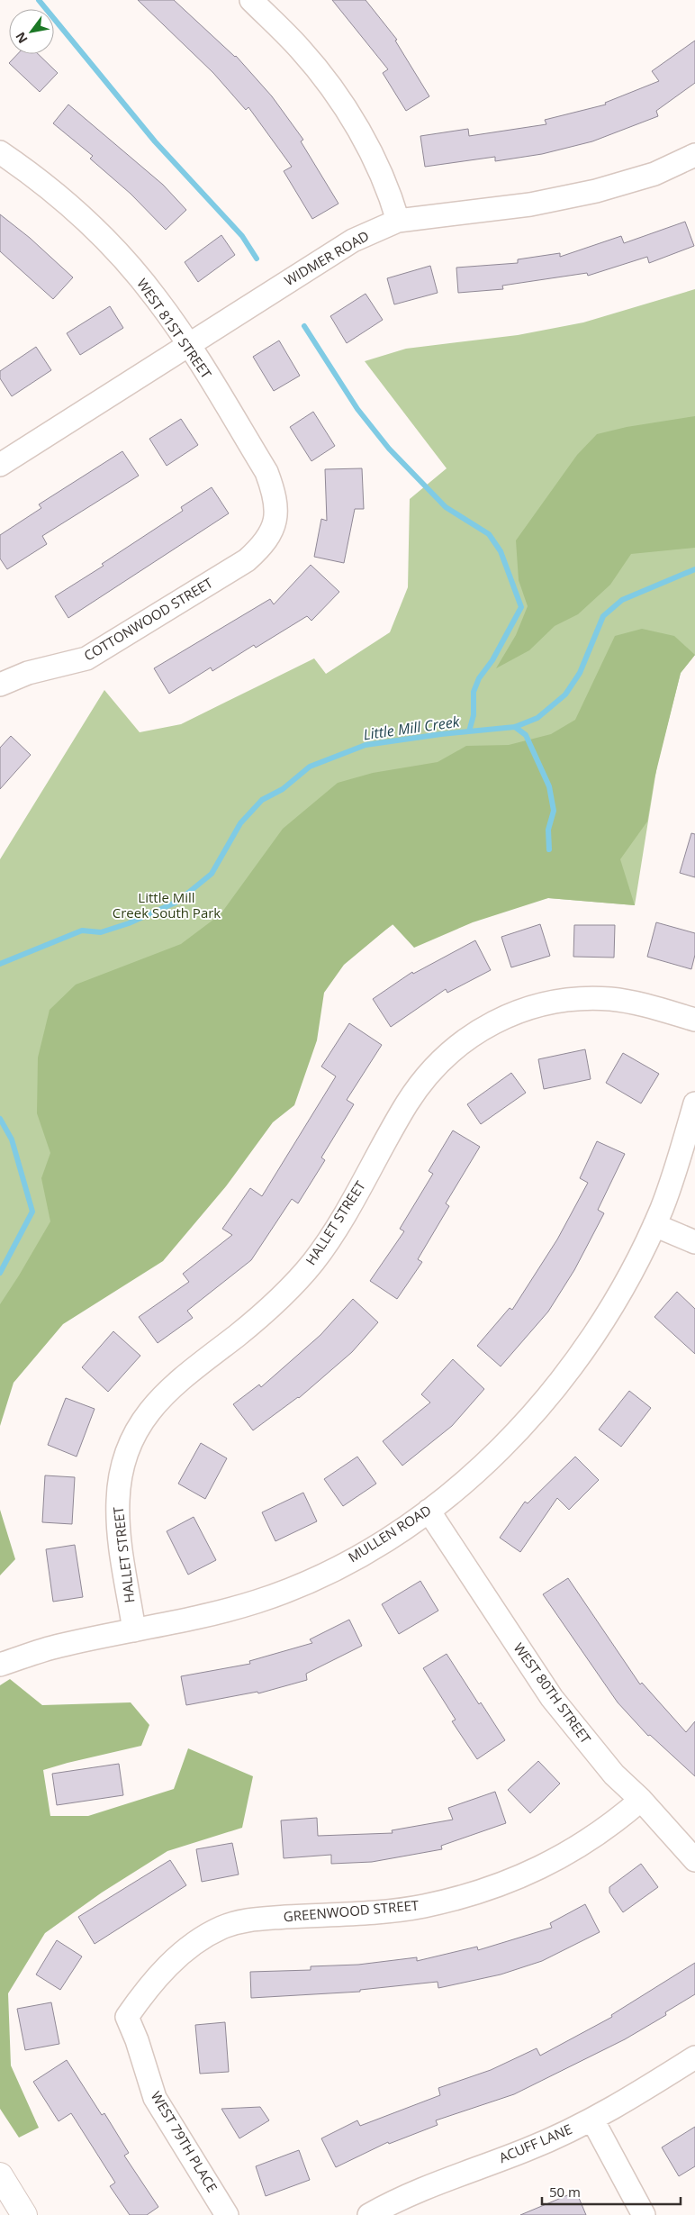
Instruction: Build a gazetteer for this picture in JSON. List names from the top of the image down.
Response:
{
  "streets": {
    "street": [
      "WIDMER ROAD",
      "WEST 81ST STREET",
      "COTTONWOOD STREET",
      "HALLET STREET",
      "MULLEN ROAD",
      "WEST 80TH STREET",
      "GREENWOOD STREET",
      "WEST 79TH PLACE",
      "ACUFF LANE"
    ]
  },
  "crossings": [
    ["WIDMER ROAD", "WEST 81ST STREET"],
    ["WEST 81ST STREET", "COTTONWOOD STREET"],
    ["HALLET STREET", "MULLEN ROAD"],
    ["MULLEN ROAD", "WEST 80TH STREET"],
    ["WEST 80TH STREET", "GREENWOOD STREET"],
    ["GREENWOOD STREET", "WEST 79TH PLACE"]
  ],
  "water": ["Little Mill Creek"],
  "parks": ["Little Mill Creek South Park"],
  "scale_bar": "50 m",
  "north": "bottom left"
}
